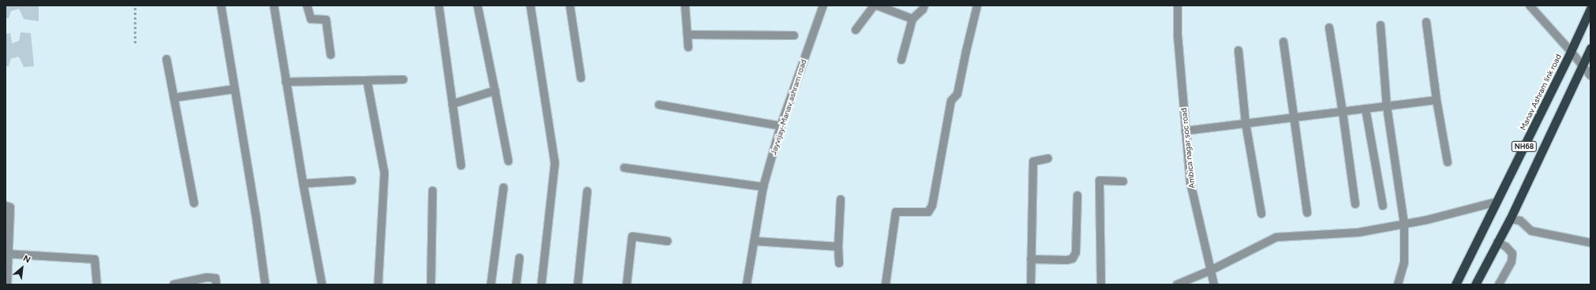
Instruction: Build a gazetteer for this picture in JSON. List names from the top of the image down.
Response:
{
  "streets": {
    "highway": ["Manav Ashram link road", "NH68"],
    "street": ["Jayvijay-Manav ashram road", "Ambica nagar soc road"]
  },
  "north": "top right"
}
